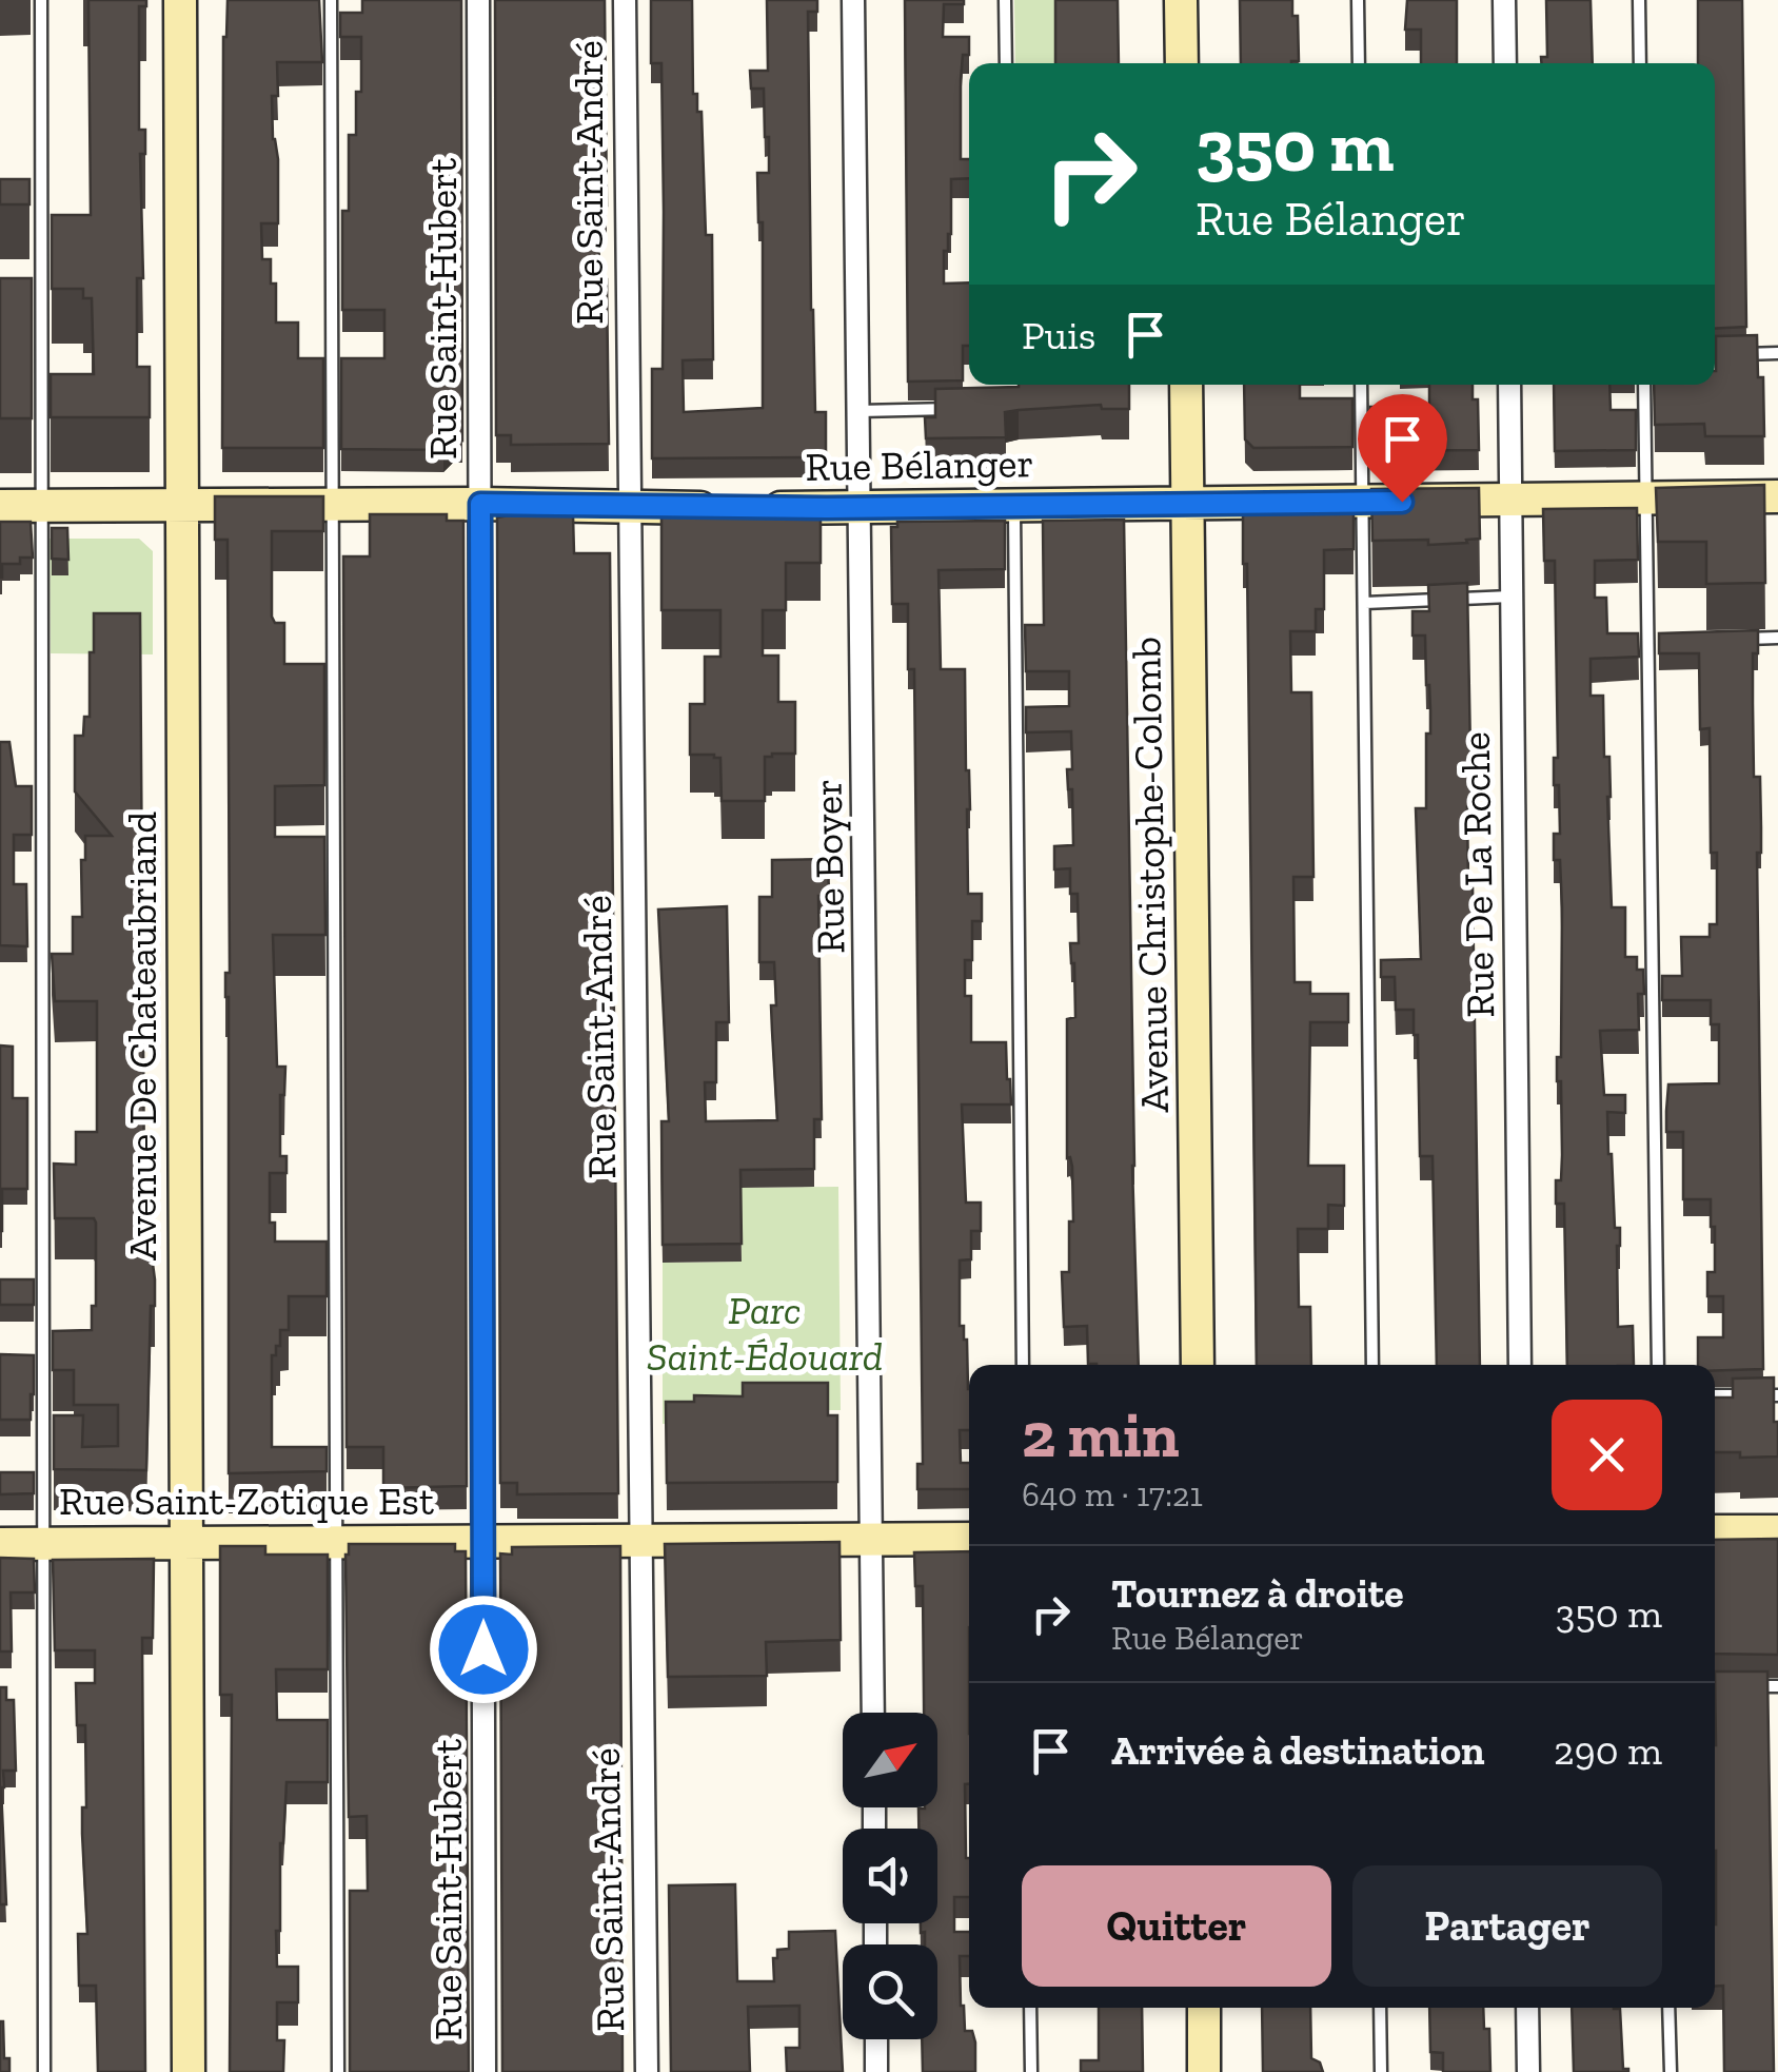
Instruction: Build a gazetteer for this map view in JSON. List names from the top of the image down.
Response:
{
  "streets": {
    "street": [
      "Rue Saint-André",
      "Rue Saint-Hubert",
      "Rue Bélanger",
      "Rue Boyer",
      "Avenue Christophe-Colomb",
      "Rue De La Roche",
      "Avenue De Chateaubriand",
      "Rue Saint-Zotique Est"
    ]
  },
  "crossings": [
    ["Rue Saint-André", "Rue Bélanger"],
    ["Rue Saint-André", "Rue Saint-Zotique Est"],
    ["Rue Saint-Hubert", "Rue Bélanger"],
    ["Rue Saint-Hubert", "Rue Saint-Zotique Est"],
    ["Rue Bélanger", "Rue Boyer"],
    ["Rue Bélanger", "Avenue Christophe-Colomb"],
    ["Rue Bélanger", "Rue De La Roche"],
    ["Rue Bélanger", "Avenue De Chateaubriand"],
    ["Rue Boyer", "Rue Saint-Zotique Est"],
    ["Avenue De Chateaubriand", "Rue Saint-Zotique Est"]
  ],
  "parks": ["Parc Saint-Édouard"],
  "north": "top right",
  "page": {
    "turn": ["350 m", "Rue Bélanger"],
    "then": "Puis",
    "heading": ["2 min", "640 m · 17:21"],
    "list": [
      {
        "name": "Tournez à droite",
        "note": "Rue Bélanger",
        "value": "350 m"
      },
      {
        "name": "Arrivée à destination",
        "value": "290 m"
      }
    ],
    "buttons": ["Quitter", "Partager"]
  }
}
